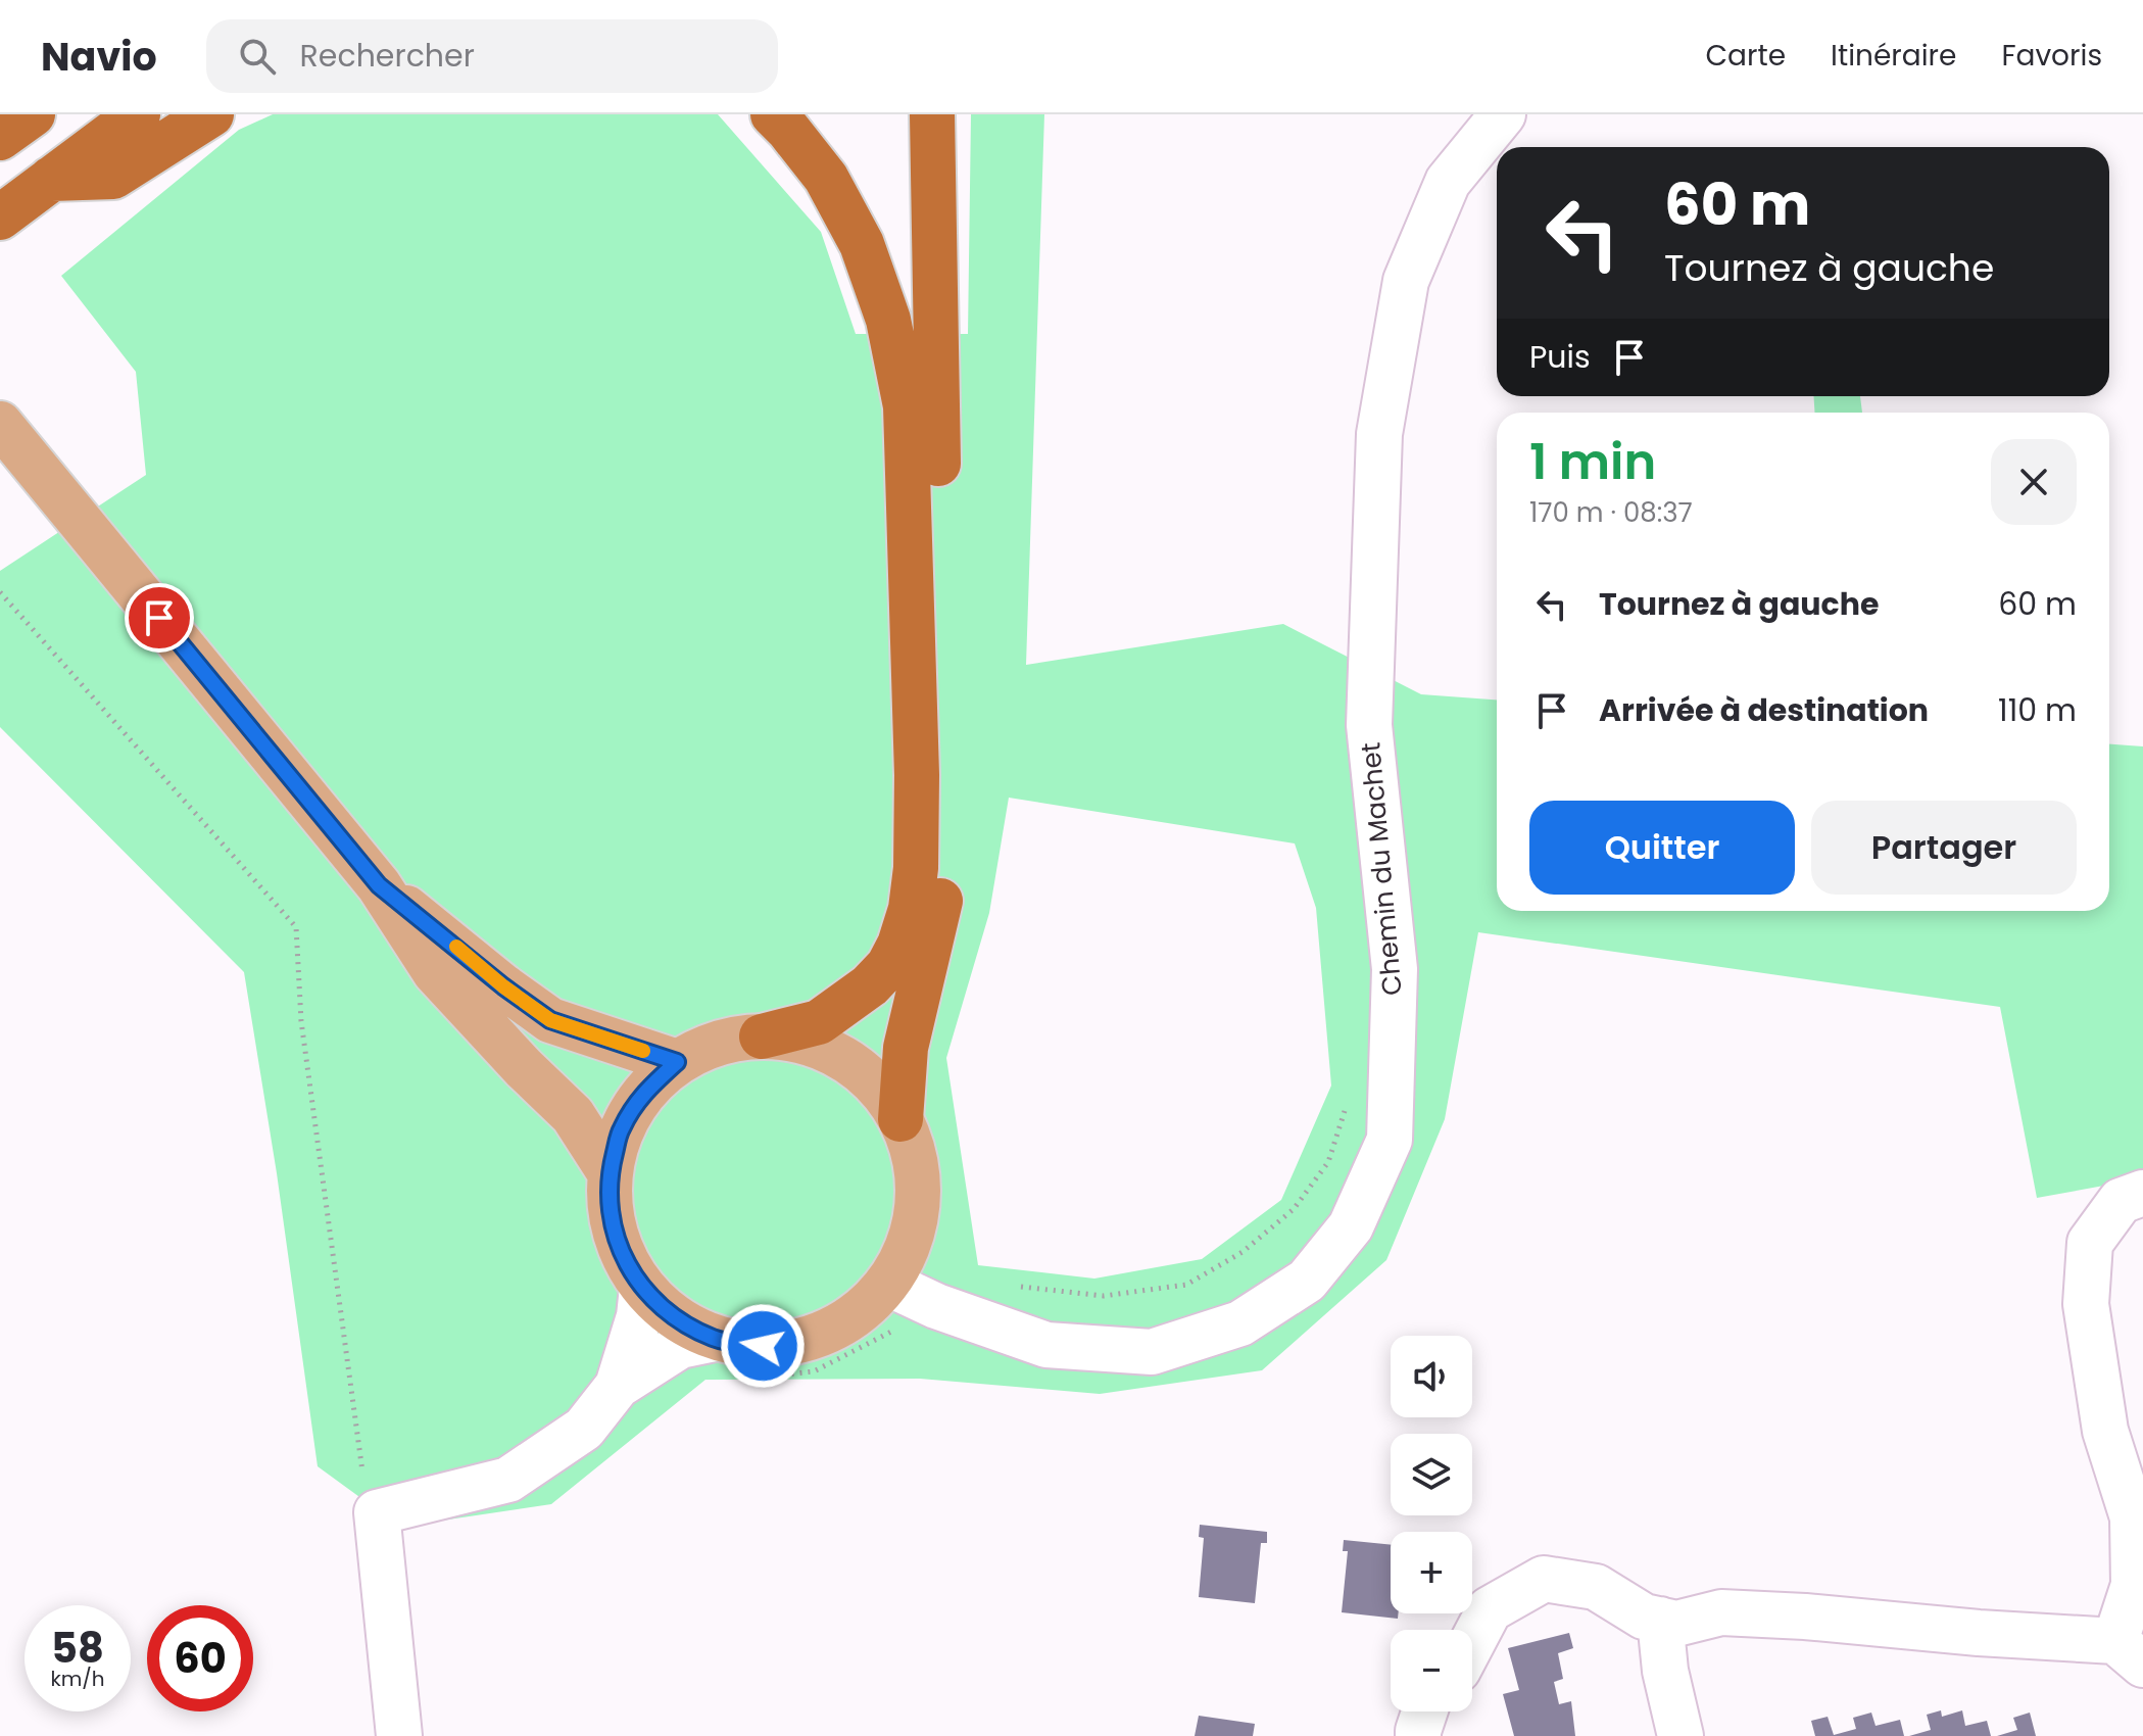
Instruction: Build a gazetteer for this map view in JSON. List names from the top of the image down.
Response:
{
  "streets": {
    "street": ["Chemin du Machet"]
  },
  "page": {
    "header": "Navio",
    "search": "Rechercher",
    "nav": ["Carte", "Itinéraire", "Favoris"],
    "turn": ["60 m", "Tournez à gauche"],
    "then": "Puis",
    "heading": ["1 min", "170 m · 08:37"],
    "list": [
      {
        "name": "Tournez à gauche",
        "value": "60 m"
      },
      {
        "name": "Arrivée à destination",
        "value": "110 m"
      }
    ],
    "buttons": ["Quitter", "Partager"],
    "map_buttons": ["+", "−"],
    "speed": "58 km/h",
    "limit": "60"
  }
}
